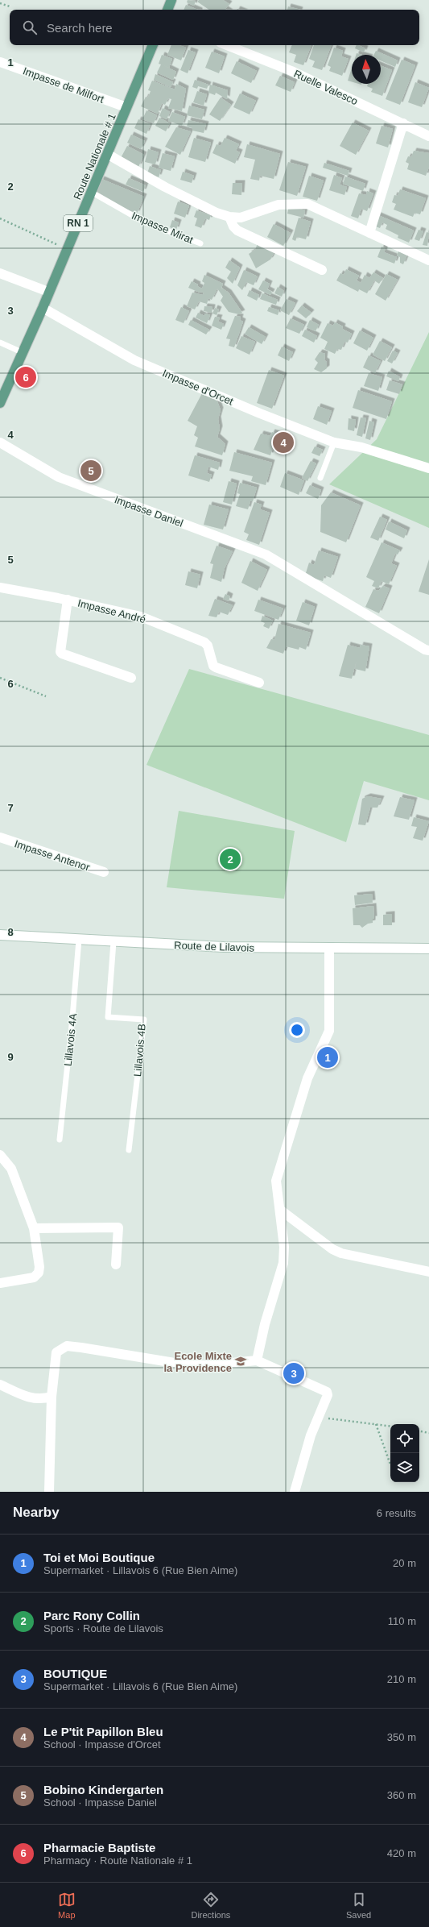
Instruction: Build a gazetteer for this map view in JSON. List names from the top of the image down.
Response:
{
  "streets": {
    "main road": ["Route Nationale # 1", "RN 1"],
    "street": [
      "Impasse de Milfort",
      "Ruelle Valesco",
      "Impasse d'Orcet",
      "Impasse Daniel",
      "Impasse André",
      "Impasse Antenor",
      "Route de Lilavois"
    ],
    "lane": ["Impasse Mirat", "Lillavois 4A", "Lillavois 4B"]
  },
  "crossings": [
    ["Impasse de Milfort", "Route Nationale # 1"],
    ["Route Nationale # 1", "Impasse Mirat"],
    ["Route Nationale # 1", "Impasse d'Orcet"],
    ["Route de Lilavois", "Lillavois 4A"],
    ["Route de Lilavois", "Lillavois 4B"]
  ],
  "places": {
    "school or university": ["Ecole Mixte la Providence"]
  },
  "north": "top",
  "page": {
    "search": "Search here",
    "pins": [
      "6",
      "4",
      "5",
      "2",
      "1",
      "3"
    ],
    "heading": ["Nearby", "6 results"],
    "list": [
      {
        "mark": "1",
        "name": "Toi et Moi Boutique",
        "note": "Supermarket · Lillavois 6 (Rue Bien Aime)",
        "value": "20 m"
      },
      {
        "mark": "2",
        "name": "Parc Rony Collin",
        "note": "Sports · Route de Lilavois",
        "value": "110 m"
      },
      {
        "mark": "3",
        "name": "BOUTIQUE",
        "note": "Supermarket · Lillavois 6 (Rue Bien Aime)",
        "value": "210 m"
      },
      {
        "mark": "4",
        "name": "Le P'tit Papillon Bleu",
        "note": "School · Impasse d'Orcet",
        "value": "350 m"
      },
      {
        "mark": "5",
        "name": "Bobino Kindergarten",
        "note": "School · Impasse Daniel",
        "value": "360 m"
      },
      {
        "mark": "6",
        "name": "Pharmacie Baptiste",
        "note": "Pharmacy · Route Nationale # 1",
        "value": "420 m"
      }
    ],
    "nav": ["Map", "Directions", "Saved"]
  },
  "grid": {
    "rows": [
      "1",
      "2",
      "3",
      "4",
      "5",
      "6",
      "7",
      "8",
      "9"
    ]
  }
}
